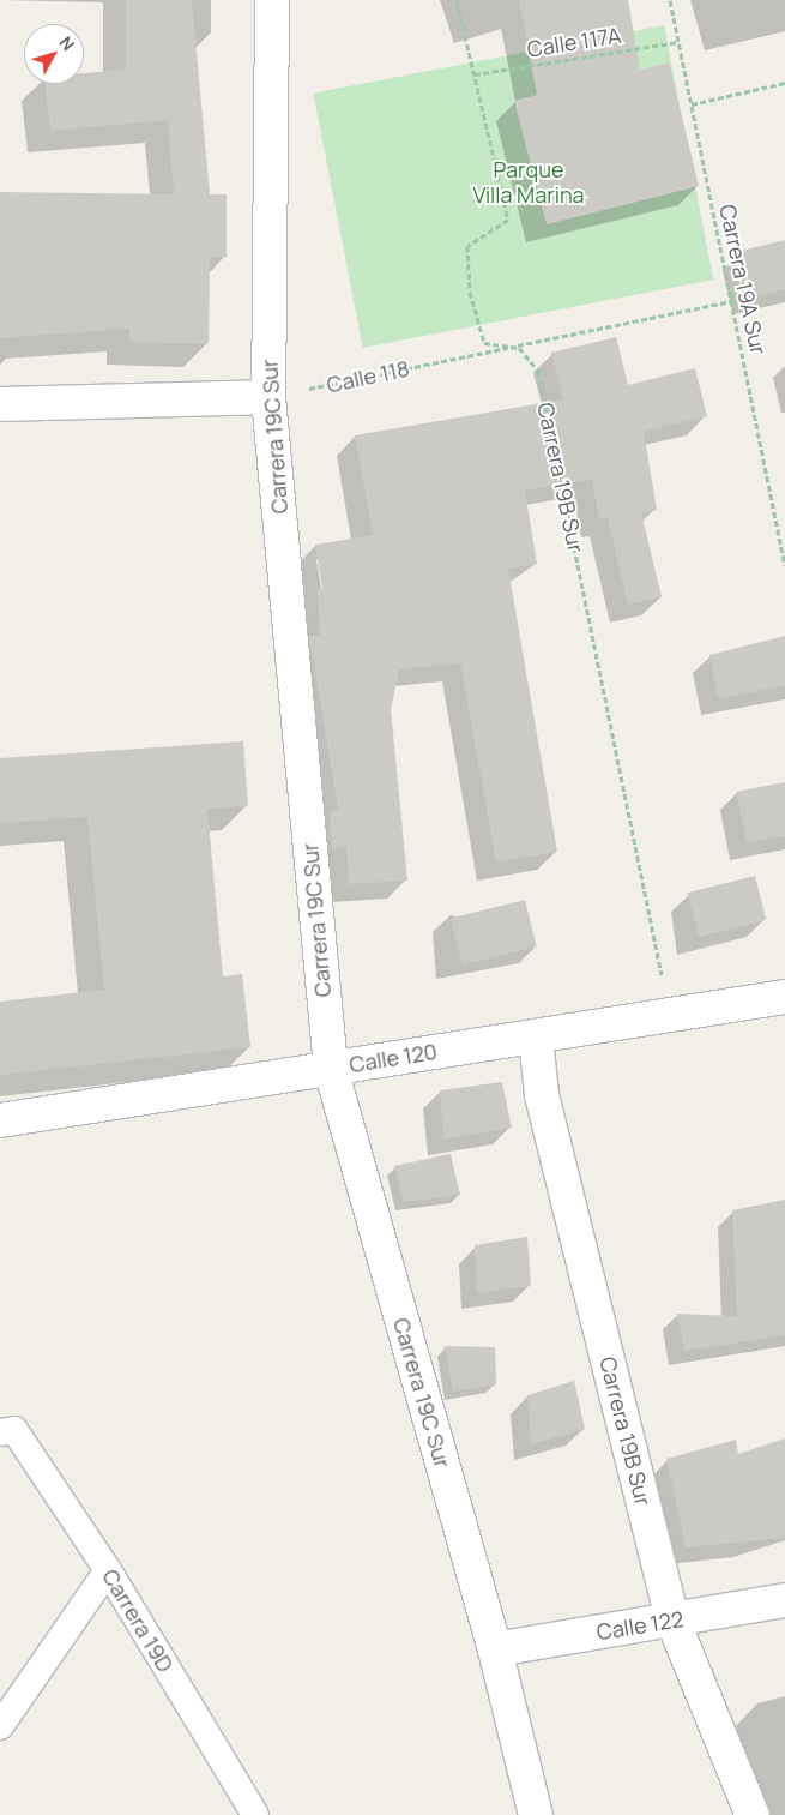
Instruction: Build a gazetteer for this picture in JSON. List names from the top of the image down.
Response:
{
  "streets": {
    "street": [
      "Carrera 19C Sur",
      "Carrera 19B Sur",
      "Calle 120",
      "Calle 122"
    ],
    "lane": ["Carrera 19D"],
    "path": ["Calle 117A", "Carrera 19A Sur", "Calle 118"]
  },
  "crossings": [
    ["Calle 117A", "Carrera 19A Sur"],
    ["Carrera 19A Sur", "Calle 118"],
    ["Calle 118", "Carrera 19C Sur"],
    ["Calle 118", "Carrera 19B Sur"],
    ["Carrera 19C Sur", "Calle 120"],
    ["Carrera 19C Sur", "Calle 122"],
    ["Carrera 19B Sur", "Calle 120"],
    ["Carrera 19B Sur", "Calle 122"]
  ],
  "parks": ["Parque Villa Marina"],
  "north": "top right"
}
